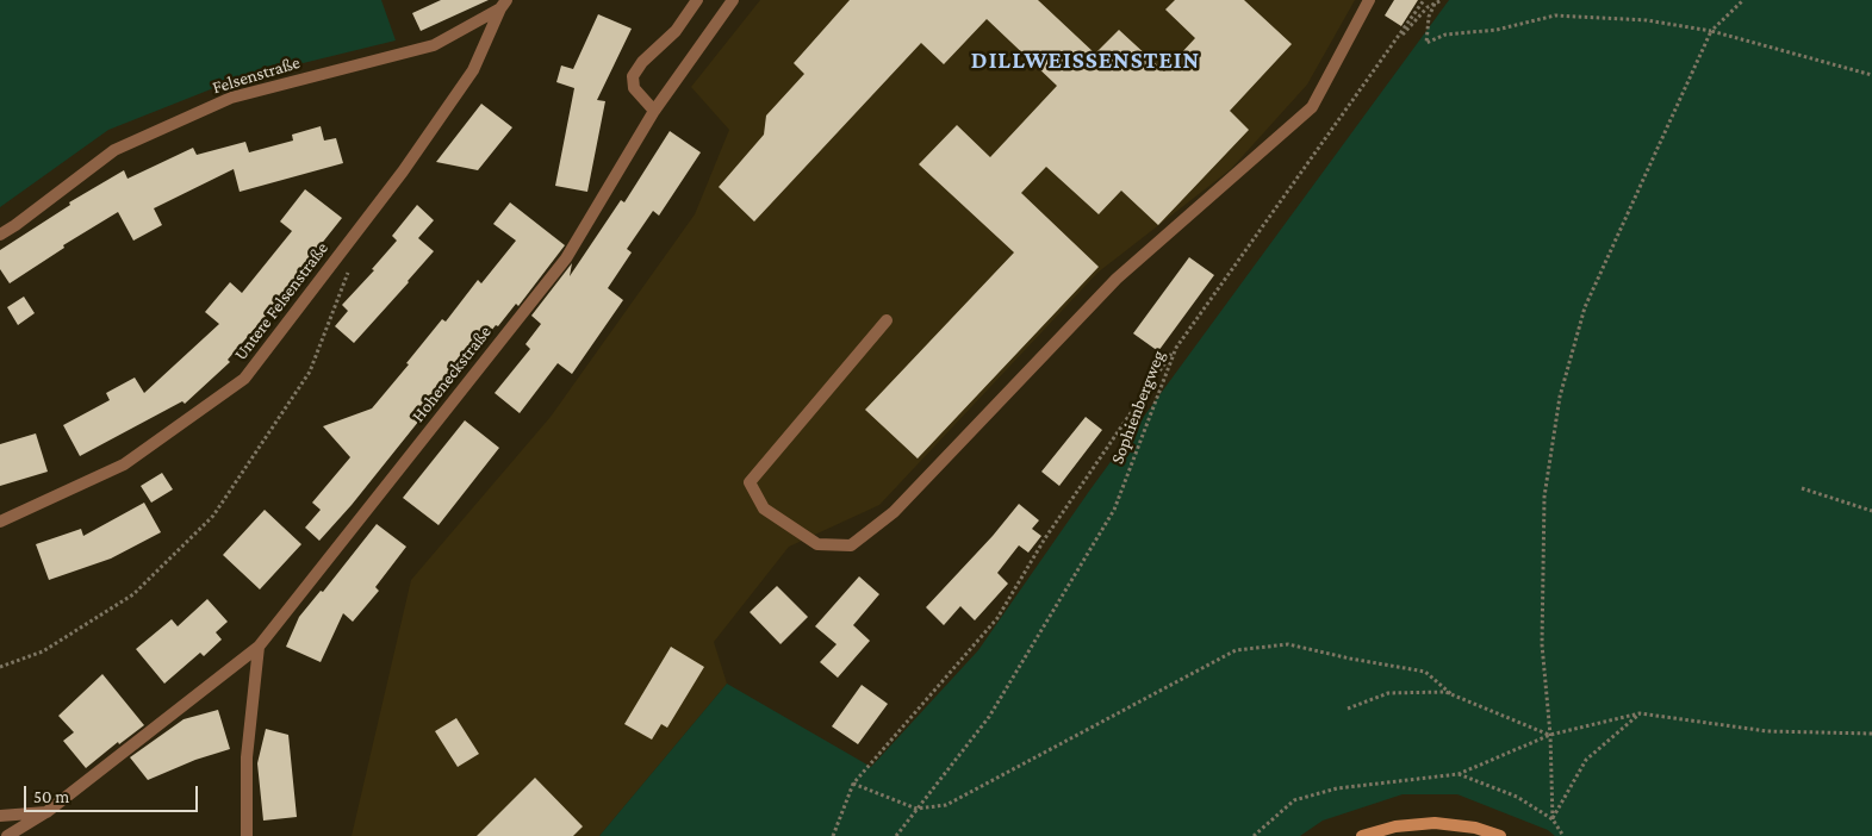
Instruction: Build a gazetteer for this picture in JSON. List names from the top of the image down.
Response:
{
  "streets": {
    "street": ["Felsenstraße", "Untere Felsenstraße", "Hoheneckstraße"],
    "path": ["Sophienbergweg"]
  },
  "crossings": [
    ["Felsenstraße", "Untere Felsenstraße"]
  ],
  "districts": ["DILLWEISSENSTEIN"],
  "scale_bar": "50 m"
}
